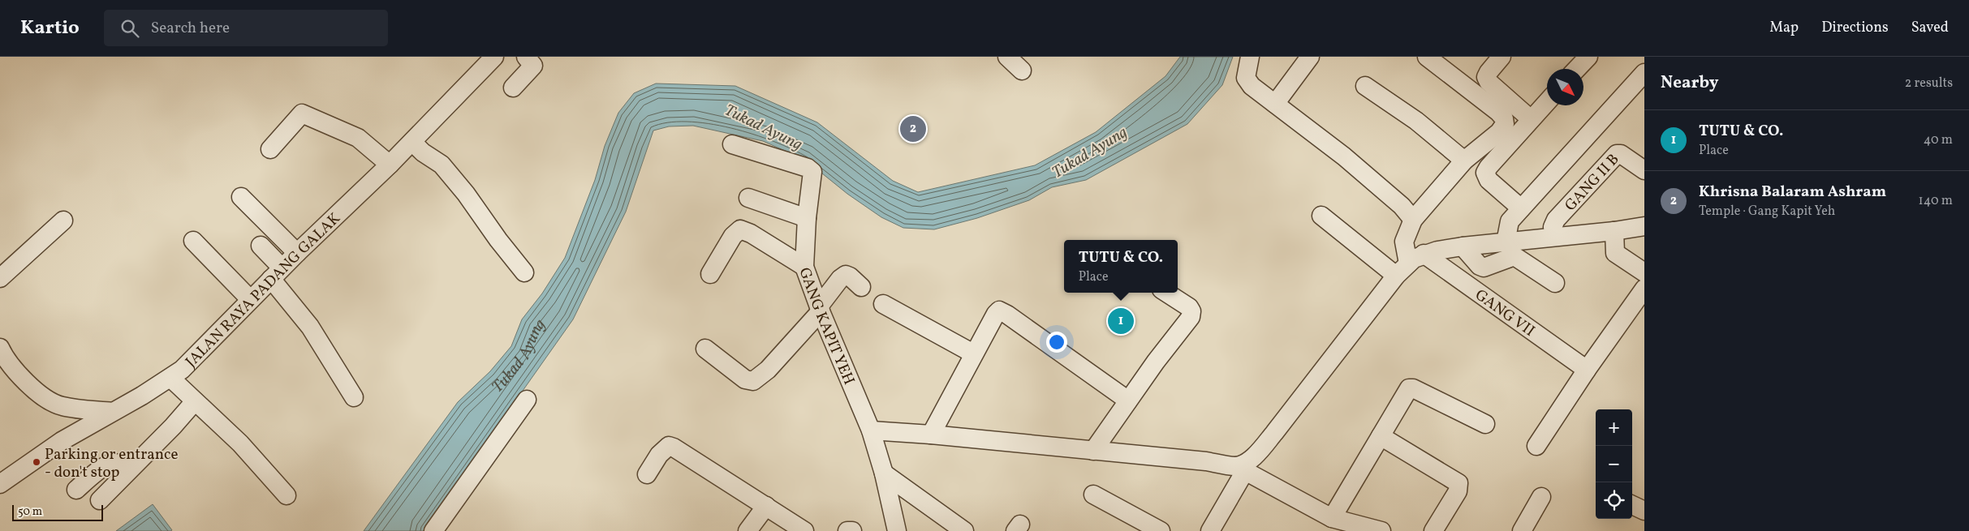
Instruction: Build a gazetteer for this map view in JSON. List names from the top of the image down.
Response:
{
  "streets": {
    "street": [
      "GANG II B",
      "JALAN RAYA PADANG GALAK",
      "GANG VII",
      "GANG KAPIT YEH"
    ]
  },
  "water": ["Tukad Ayung"],
  "places": ["Parking or entrance - don't stop"],
  "scale_bar": "50 m",
  "north": "bottom right",
  "page": {
    "header": "Kartio",
    "search": "Search here",
    "nav": ["Map", "Directions", "Saved"],
    "heading": ["Nearby", "2 results"],
    "list": [
      {
        "mark": "1",
        "name": "TUTU & CO.",
        "note": "Place",
        "value": "40 m"
      },
      {
        "mark": "2",
        "name": "Khrisna Balaram Ashram",
        "note": "Temple · Gang Kapit Yeh",
        "value": "140 m"
      }
    ],
    "pins": ["2", "1"],
    "popup": ["TUTU & CO.", "Place"],
    "map_buttons": ["+", "−"],
    "scale": "50 m"
  }
}
